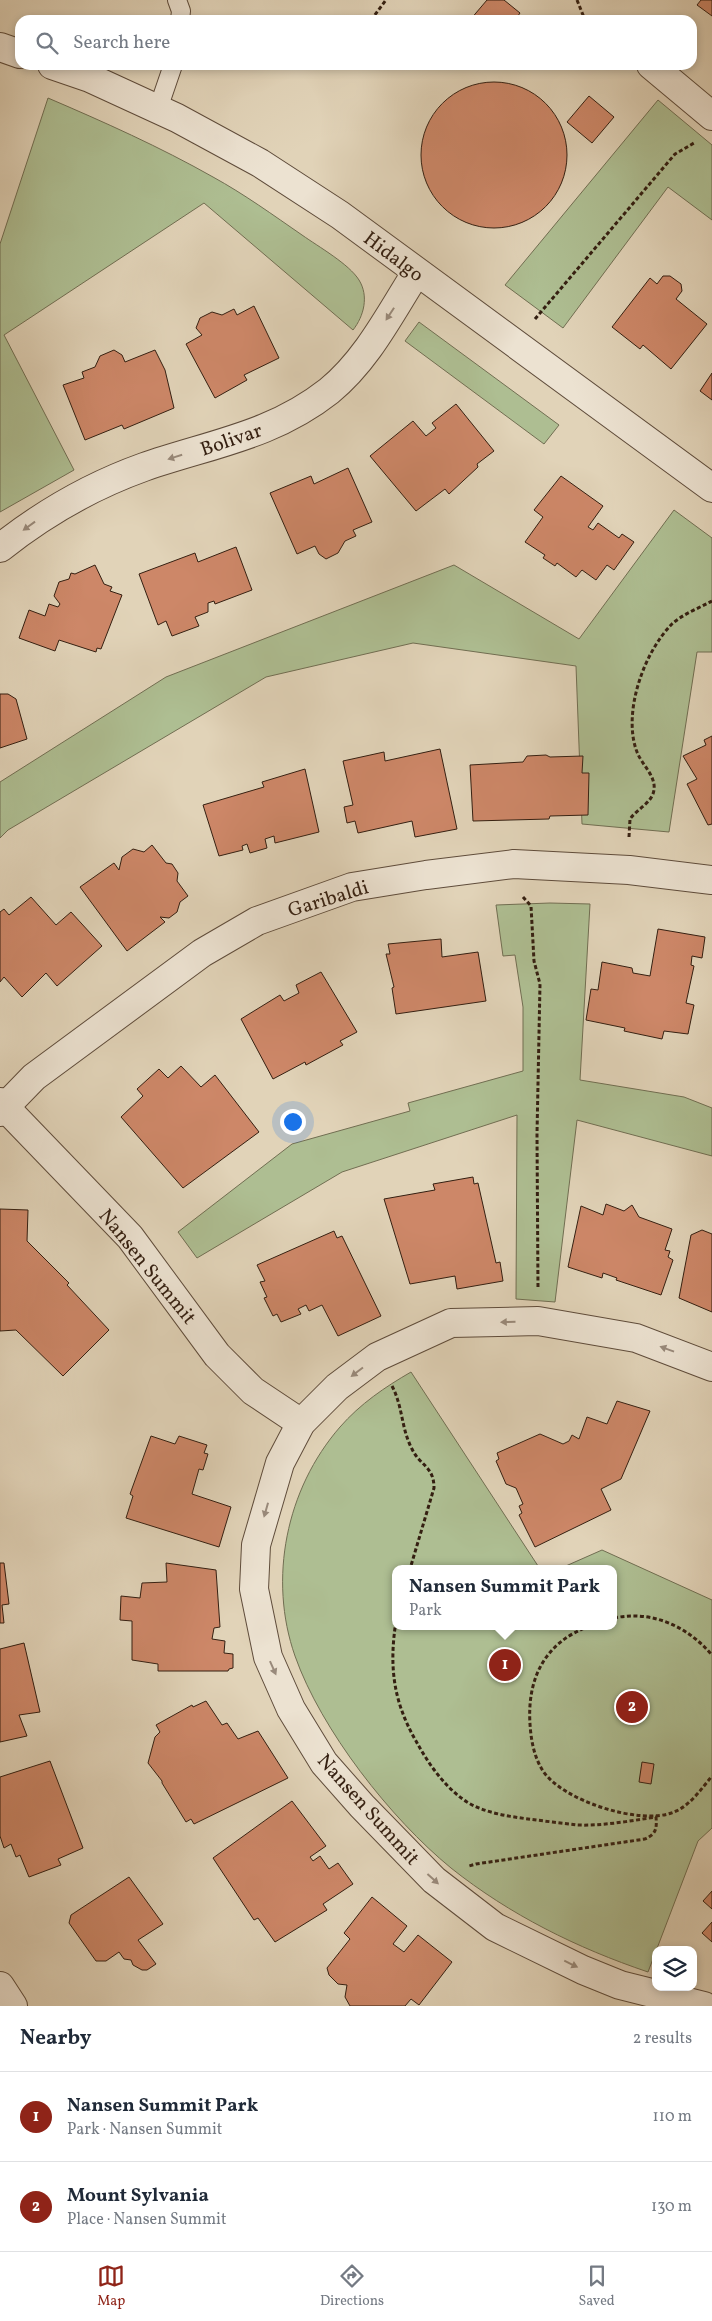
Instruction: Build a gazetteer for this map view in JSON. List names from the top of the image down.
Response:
{
  "streets": {
    "street": [
      "Hidalgo",
      "Bolivar",
      "Garibaldi",
      "Nansen Summit"
    ]
  },
  "crossings": [
    ["Hidalgo", "Bolivar"],
    ["Garibaldi", "Nansen Summit"]
  ],
  "one_way": ["Bolivar"],
  "page": {
    "search": "Search here",
    "popup": ["Nansen Summit Park", "Park"],
    "pins": ["1", "2"],
    "heading": ["Nearby", "2 results"],
    "list": [
      {
        "mark": "1",
        "name": "Nansen Summit Park",
        "note": "Park · Nansen Summit",
        "value": "110 m"
      },
      {
        "mark": "2",
        "name": "Mount Sylvania",
        "note": "Place · Nansen Summit",
        "value": "130 m"
      }
    ],
    "nav": ["Map", "Directions", "Saved"]
  }
}
